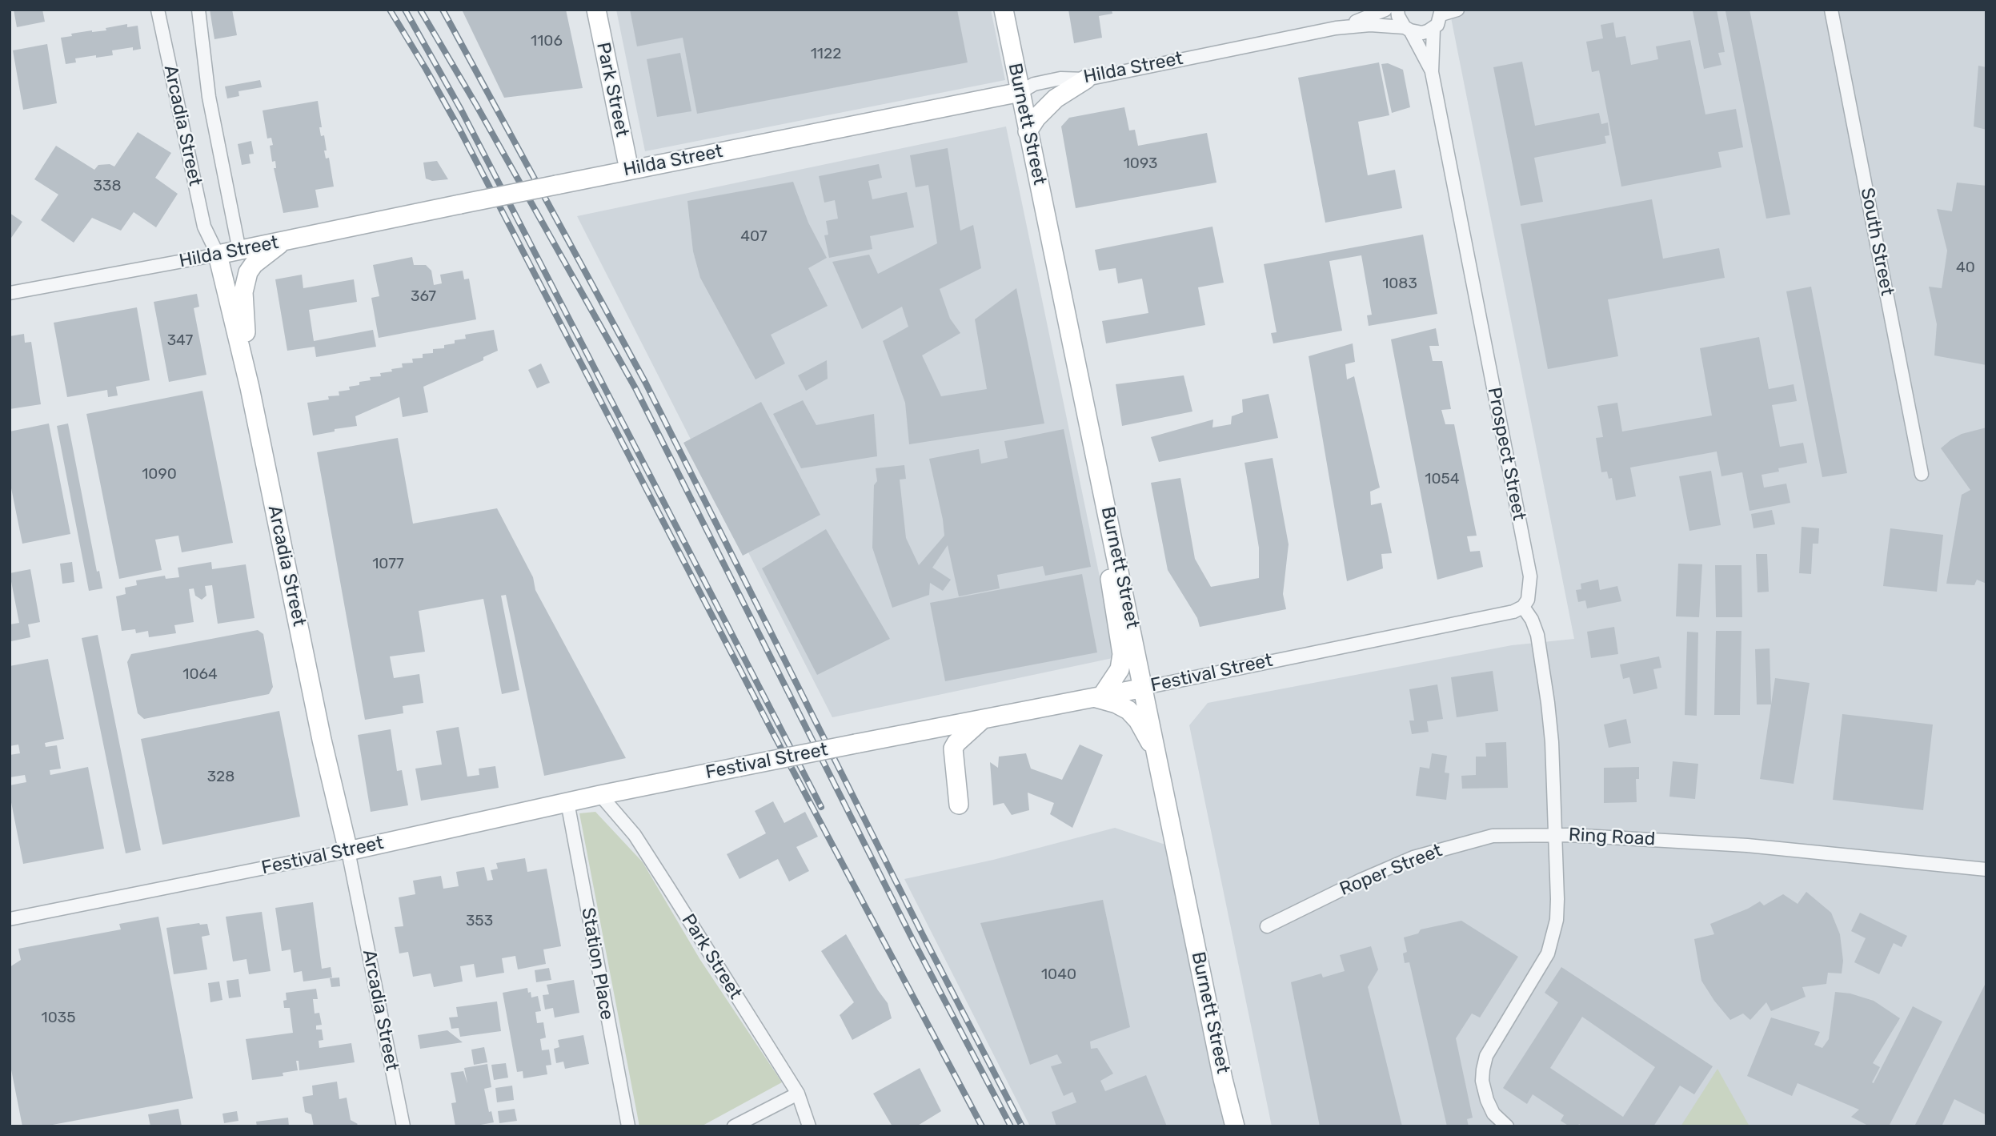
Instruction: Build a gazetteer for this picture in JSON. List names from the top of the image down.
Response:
{
  "streets": {
    "street": [
      "Hilda Street",
      "Park Street",
      "Burnett Street",
      "Arcadia Street",
      "South Street",
      "Prospect Street",
      "Festival Street",
      "Ring Road",
      "Roper Street",
      "Station Place"
    ]
  },
  "crossings": [
    ["Hilda Street", "Park Street"],
    ["Hilda Street", "Burnett Street"],
    ["Hilda Street", "Arcadia Street"],
    ["Hilda Street", "Prospect Street"],
    ["Park Street", "Festival Street"],
    ["Burnett Street", "Festival Street"],
    ["Arcadia Street", "Festival Street"],
    ["Prospect Street", "Festival Street"],
    ["Festival Street", "Station Place"],
    ["Ring Road", "Roper Street"]
  ],
  "house_numbers": [
    "1106",
    "1122",
    "1093",
    "338",
    "407",
    "40",
    "1083",
    "367",
    "347",
    "1090",
    "1054",
    "1077",
    "1064",
    "328",
    "353",
    "1040",
    "1035"
  ]
}
